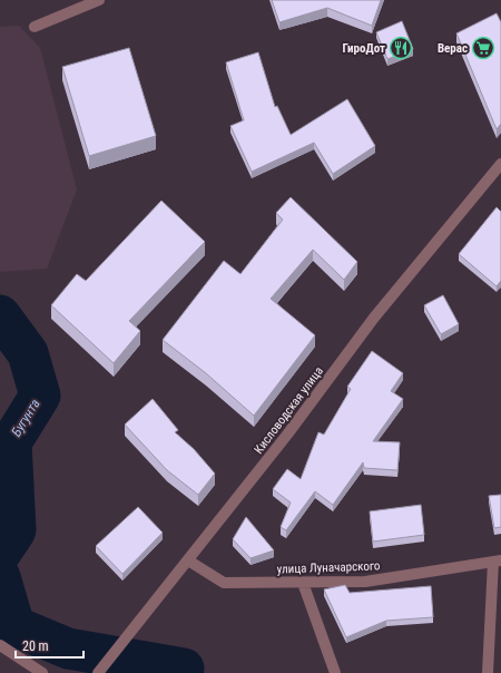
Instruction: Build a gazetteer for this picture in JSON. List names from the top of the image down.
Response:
{
  "streets": {
    "street": ["Кисловодская улица", "улица Луначарского"]
  },
  "crossings": [
    ["Кисловодская улица", "улица Луначарского"]
  ],
  "water": ["Бугунта"],
  "places": {
    "restaurant": ["ГироДот"],
    "supermarket": ["Верас"]
  },
  "scale_bar": "20 m"
}
